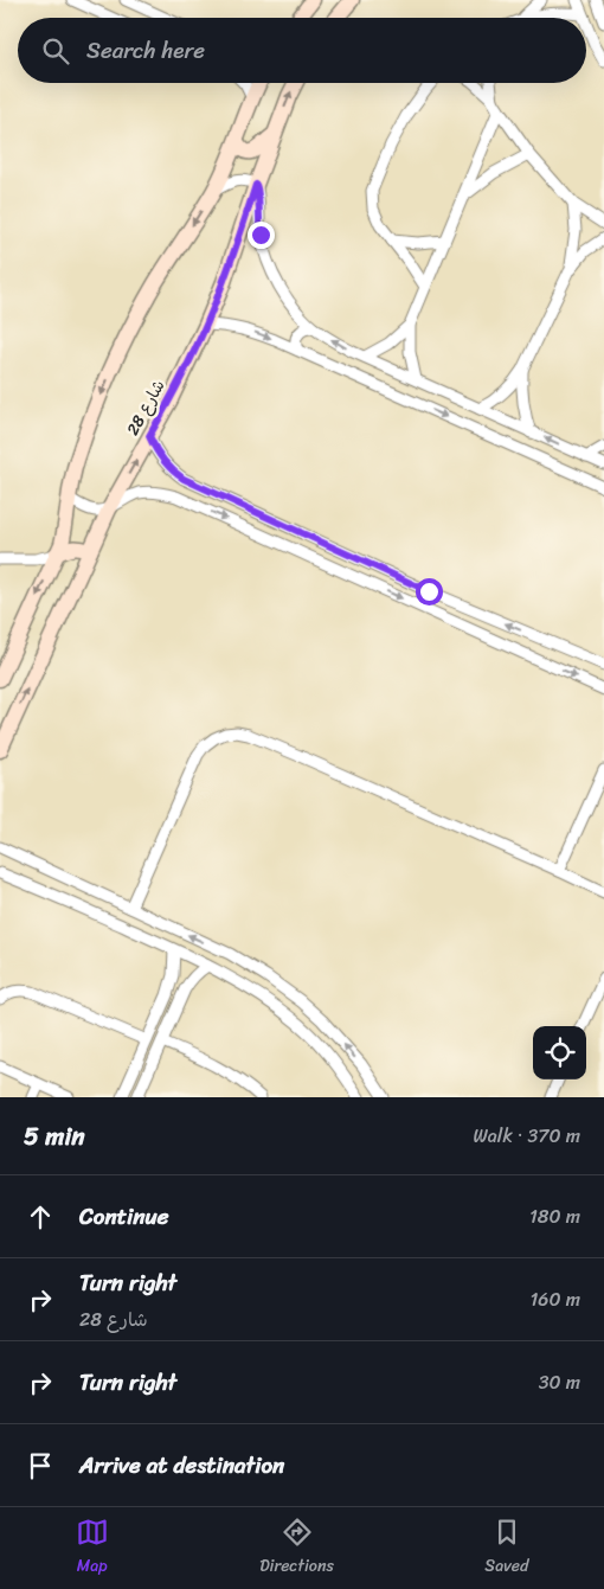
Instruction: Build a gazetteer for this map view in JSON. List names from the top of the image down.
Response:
{
  "streets": {
    "street": ["شارع 28"]
  },
  "page": {
    "search": "Search here",
    "heading": ["5 min", "Walk · 370 m"],
    "list": [
      ["Continue", "180 m"],
      ["Turn right", "شارع 28", "160 m"],
      ["Turn right", "30 m"],
      "Arrive at destination"
    ],
    "nav": ["Map", "Directions", "Saved"]
  }
}
